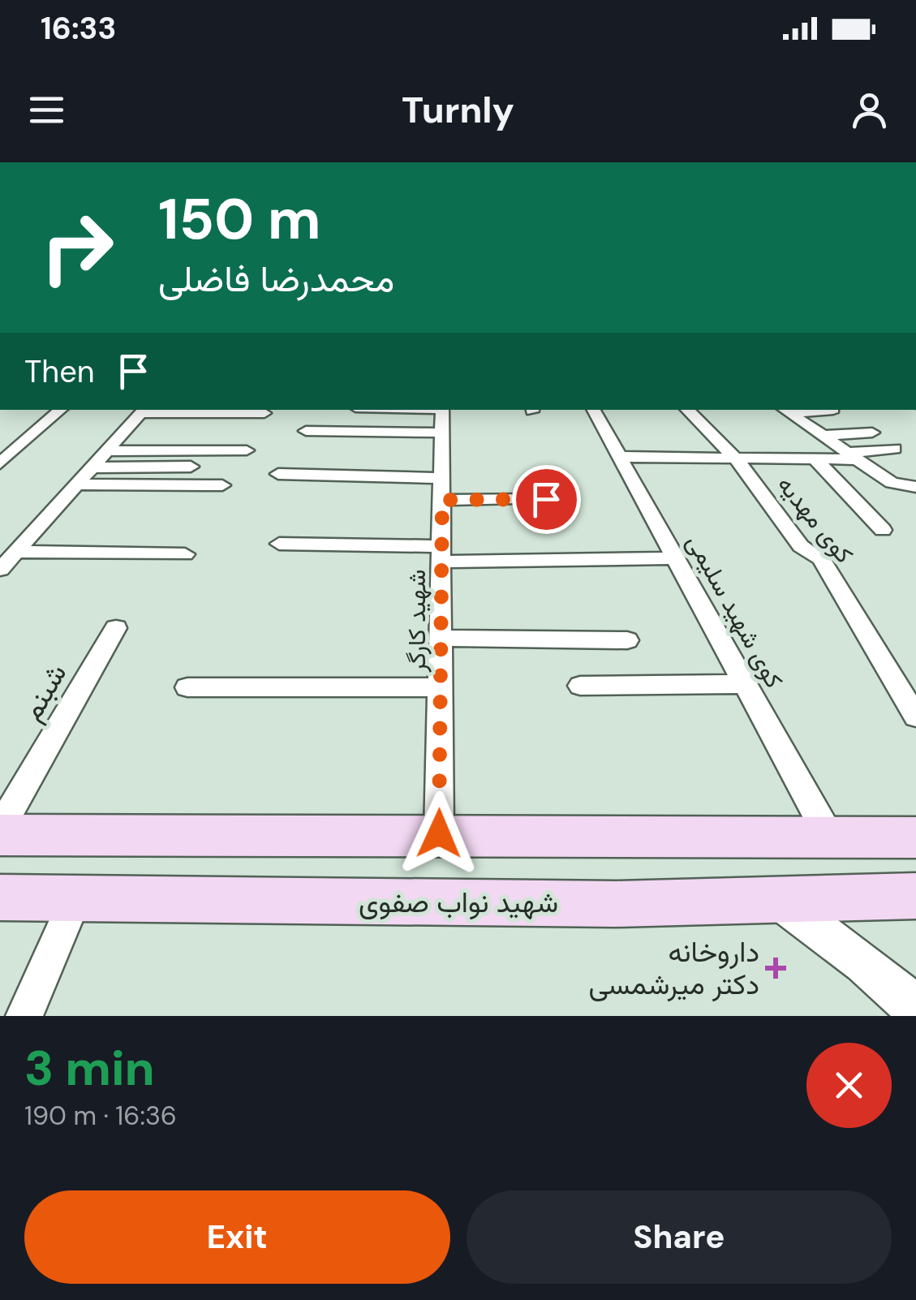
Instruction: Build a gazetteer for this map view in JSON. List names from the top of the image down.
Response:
{
  "streets": {
    "main road": ["شهید نواب صفوی"],
    "street": [
      "کوی مهدیه",
      "کوی شهید سلیمی",
      "شهید کارگر",
      "شبنم"
    ]
  },
  "places": {
    "health": ["داروخانه دکتر میرشمسی"]
  },
  "page": {
    "status": "16:33",
    "header": "Turnly",
    "turn": ["150 m", "محمدرضا فاضلی"],
    "then": "Then",
    "heading": ["3 min", "190 m · 16:36"],
    "buttons": ["Exit", "Share"]
  }
}
